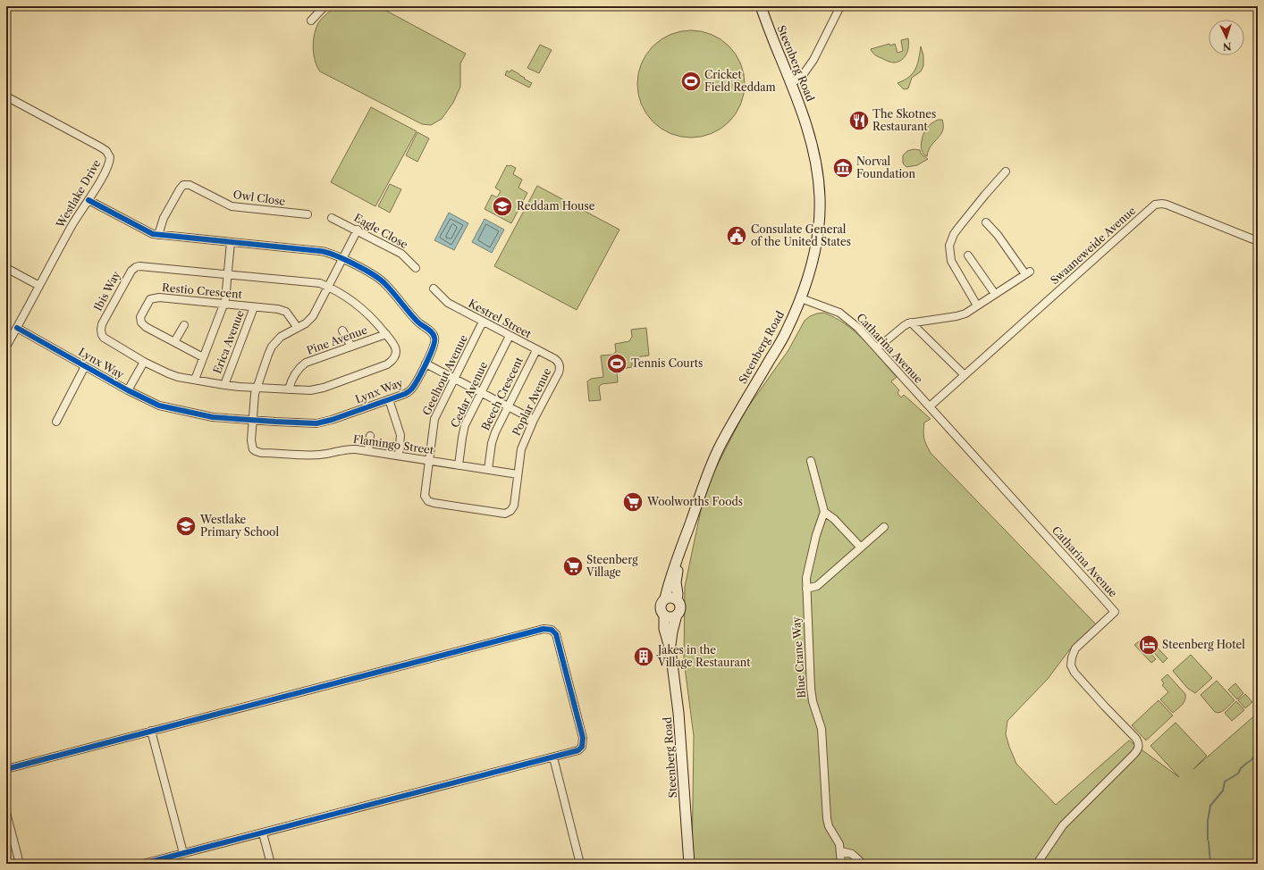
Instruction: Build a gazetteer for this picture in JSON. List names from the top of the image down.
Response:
{
  "streets": {
    "main road": ["Steenberg Road"],
    "street": [
      "Westlake Drive",
      "Owl Close",
      "Eagle Close",
      "Swaaneweide Avenue",
      "Ibis Way",
      "Restio Crescent",
      "Kestrel Street",
      "Pine Avenue",
      "Erica Avenue",
      "Catharina Avenue",
      "Lynx Way",
      "Geelhout Avenue",
      "Beech Crescent",
      "Cedar Avenue",
      "Poplar Avenue",
      "Flamingo Street",
      "Blue Crane Way"
    ]
  },
  "crossings": [
    ["Steenberg Road", "Catharina Avenue"],
    ["Westlake Drive", "Lynx Way"],
    ["Owl Close", "Lynx Way"],
    ["Swaaneweide Avenue", "Catharina Avenue"],
    ["Ibis Way", "Pine Avenue"],
    ["Ibis Way", "Erica Avenue"],
    ["Restio Crescent", "Erica Avenue"],
    ["Kestrel Street", "Geelhout Avenue"],
    ["Kestrel Street", "Beech Crescent"],
    ["Kestrel Street", "Cedar Avenue"],
    ["Kestrel Street", "Poplar Avenue"],
    ["Lynx Way", "Flamingo Street"],
    ["Geelhout Avenue", "Poplar Avenue"],
    ["Geelhout Avenue", "Flamingo Street"],
    ["Beech Crescent", "Flamingo Street"],
    ["Cedar Avenue", "Flamingo Street"],
    ["Poplar Avenue", "Flamingo Street"]
  ],
  "places": {
    "sports": ["Cricket Field Reddam", "Tennis Courts"],
    "restaurant": ["The Skotnes Restaurant"],
    "museum": ["Norval Foundation"],
    "school or university": ["Reddam House", "Westlake Primary School"],
    "public building": ["Consulate General of the United States"],
    "supermarket": ["Woolworths Foods", "Steenberg Village"],
    "hotel": ["Steenberg Hotel"],
    "building": ["Jakes in the Village Restaurant"]
  },
  "north": "bottom"
}
